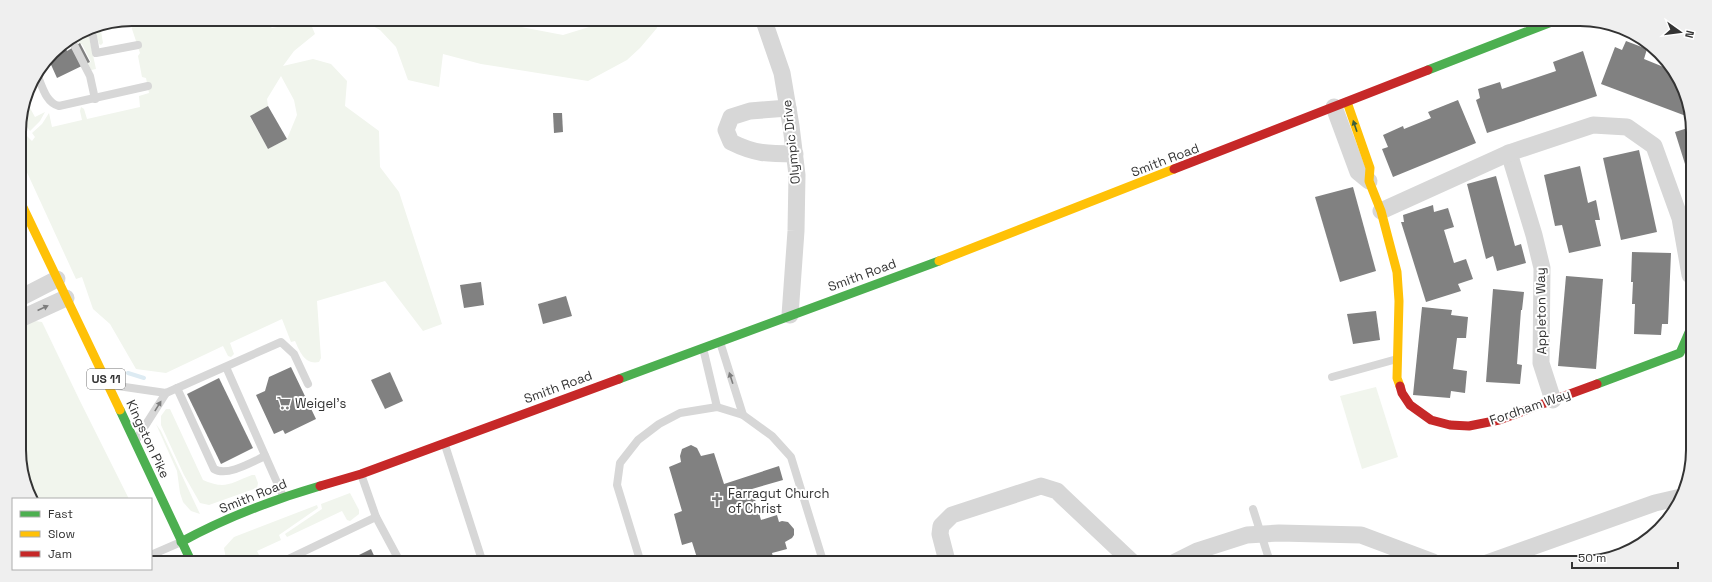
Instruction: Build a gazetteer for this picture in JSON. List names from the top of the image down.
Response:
{
  "streets": {
    "street": [
      "Olympic Drive",
      "Smith Road",
      "Appleton Way",
      "US 11",
      "Fordham Way",
      "Kingston Pike"
    ]
  },
  "crossings": [
    ["Olympic Drive", "Smith Road"],
    ["Smith Road", "Fordham Way"],
    ["Smith Road", "Kingston Pike"],
    ["Appleton Way", "Fordham Way"]
  ],
  "places": {
    "supermarket": ["Weigel's"],
    "church": ["Farragut Church of Christ"]
  },
  "legend": ["Fast", "Slow", "Jam"],
  "scale_bar": "50 m",
  "north": "right"
}
